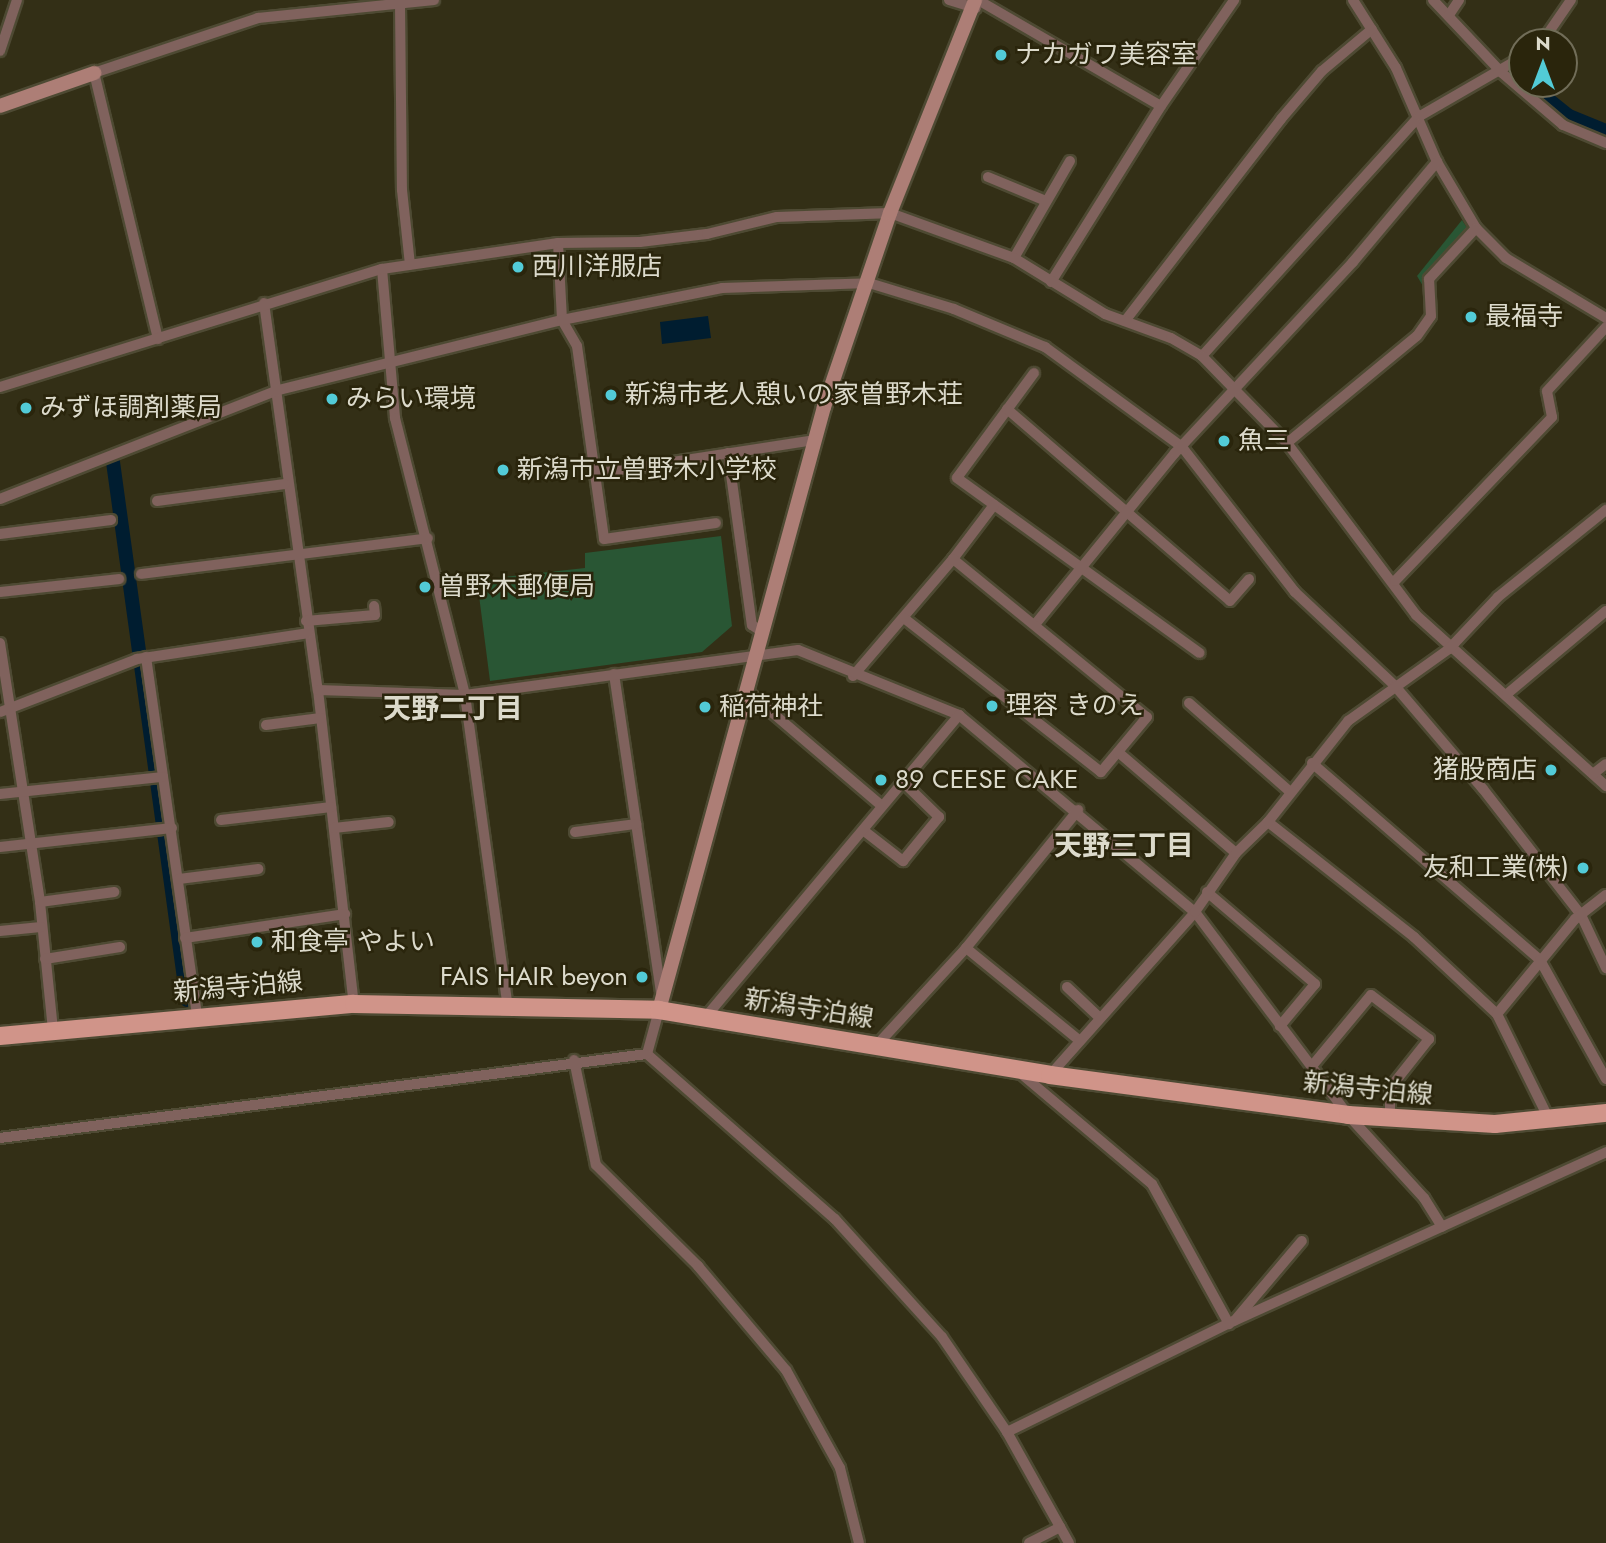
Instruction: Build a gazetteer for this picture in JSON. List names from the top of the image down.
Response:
{
  "streets": {
    "main road": ["新潟寺泊線"]
  },
  "districts": ["天野二丁目", "天野三丁目"],
  "places": [
    "ナカガワ美容室",
    "西川洋服店",
    "最福寺",
    "新潟市老人憩いの家曽野木荘",
    "みらい環境",
    "みずほ調剤薬局",
    "魚三",
    "新潟市立曽野木小学校",
    "曽野木郵便局",
    "理容 きのえ",
    "稲荷神社",
    "猪股商店",
    "89 CEESE CAKE",
    "友和工業(株)",
    "和食亭 やよい",
    "FAIS HAIR beyon"
  ],
  "north": "top"
}
